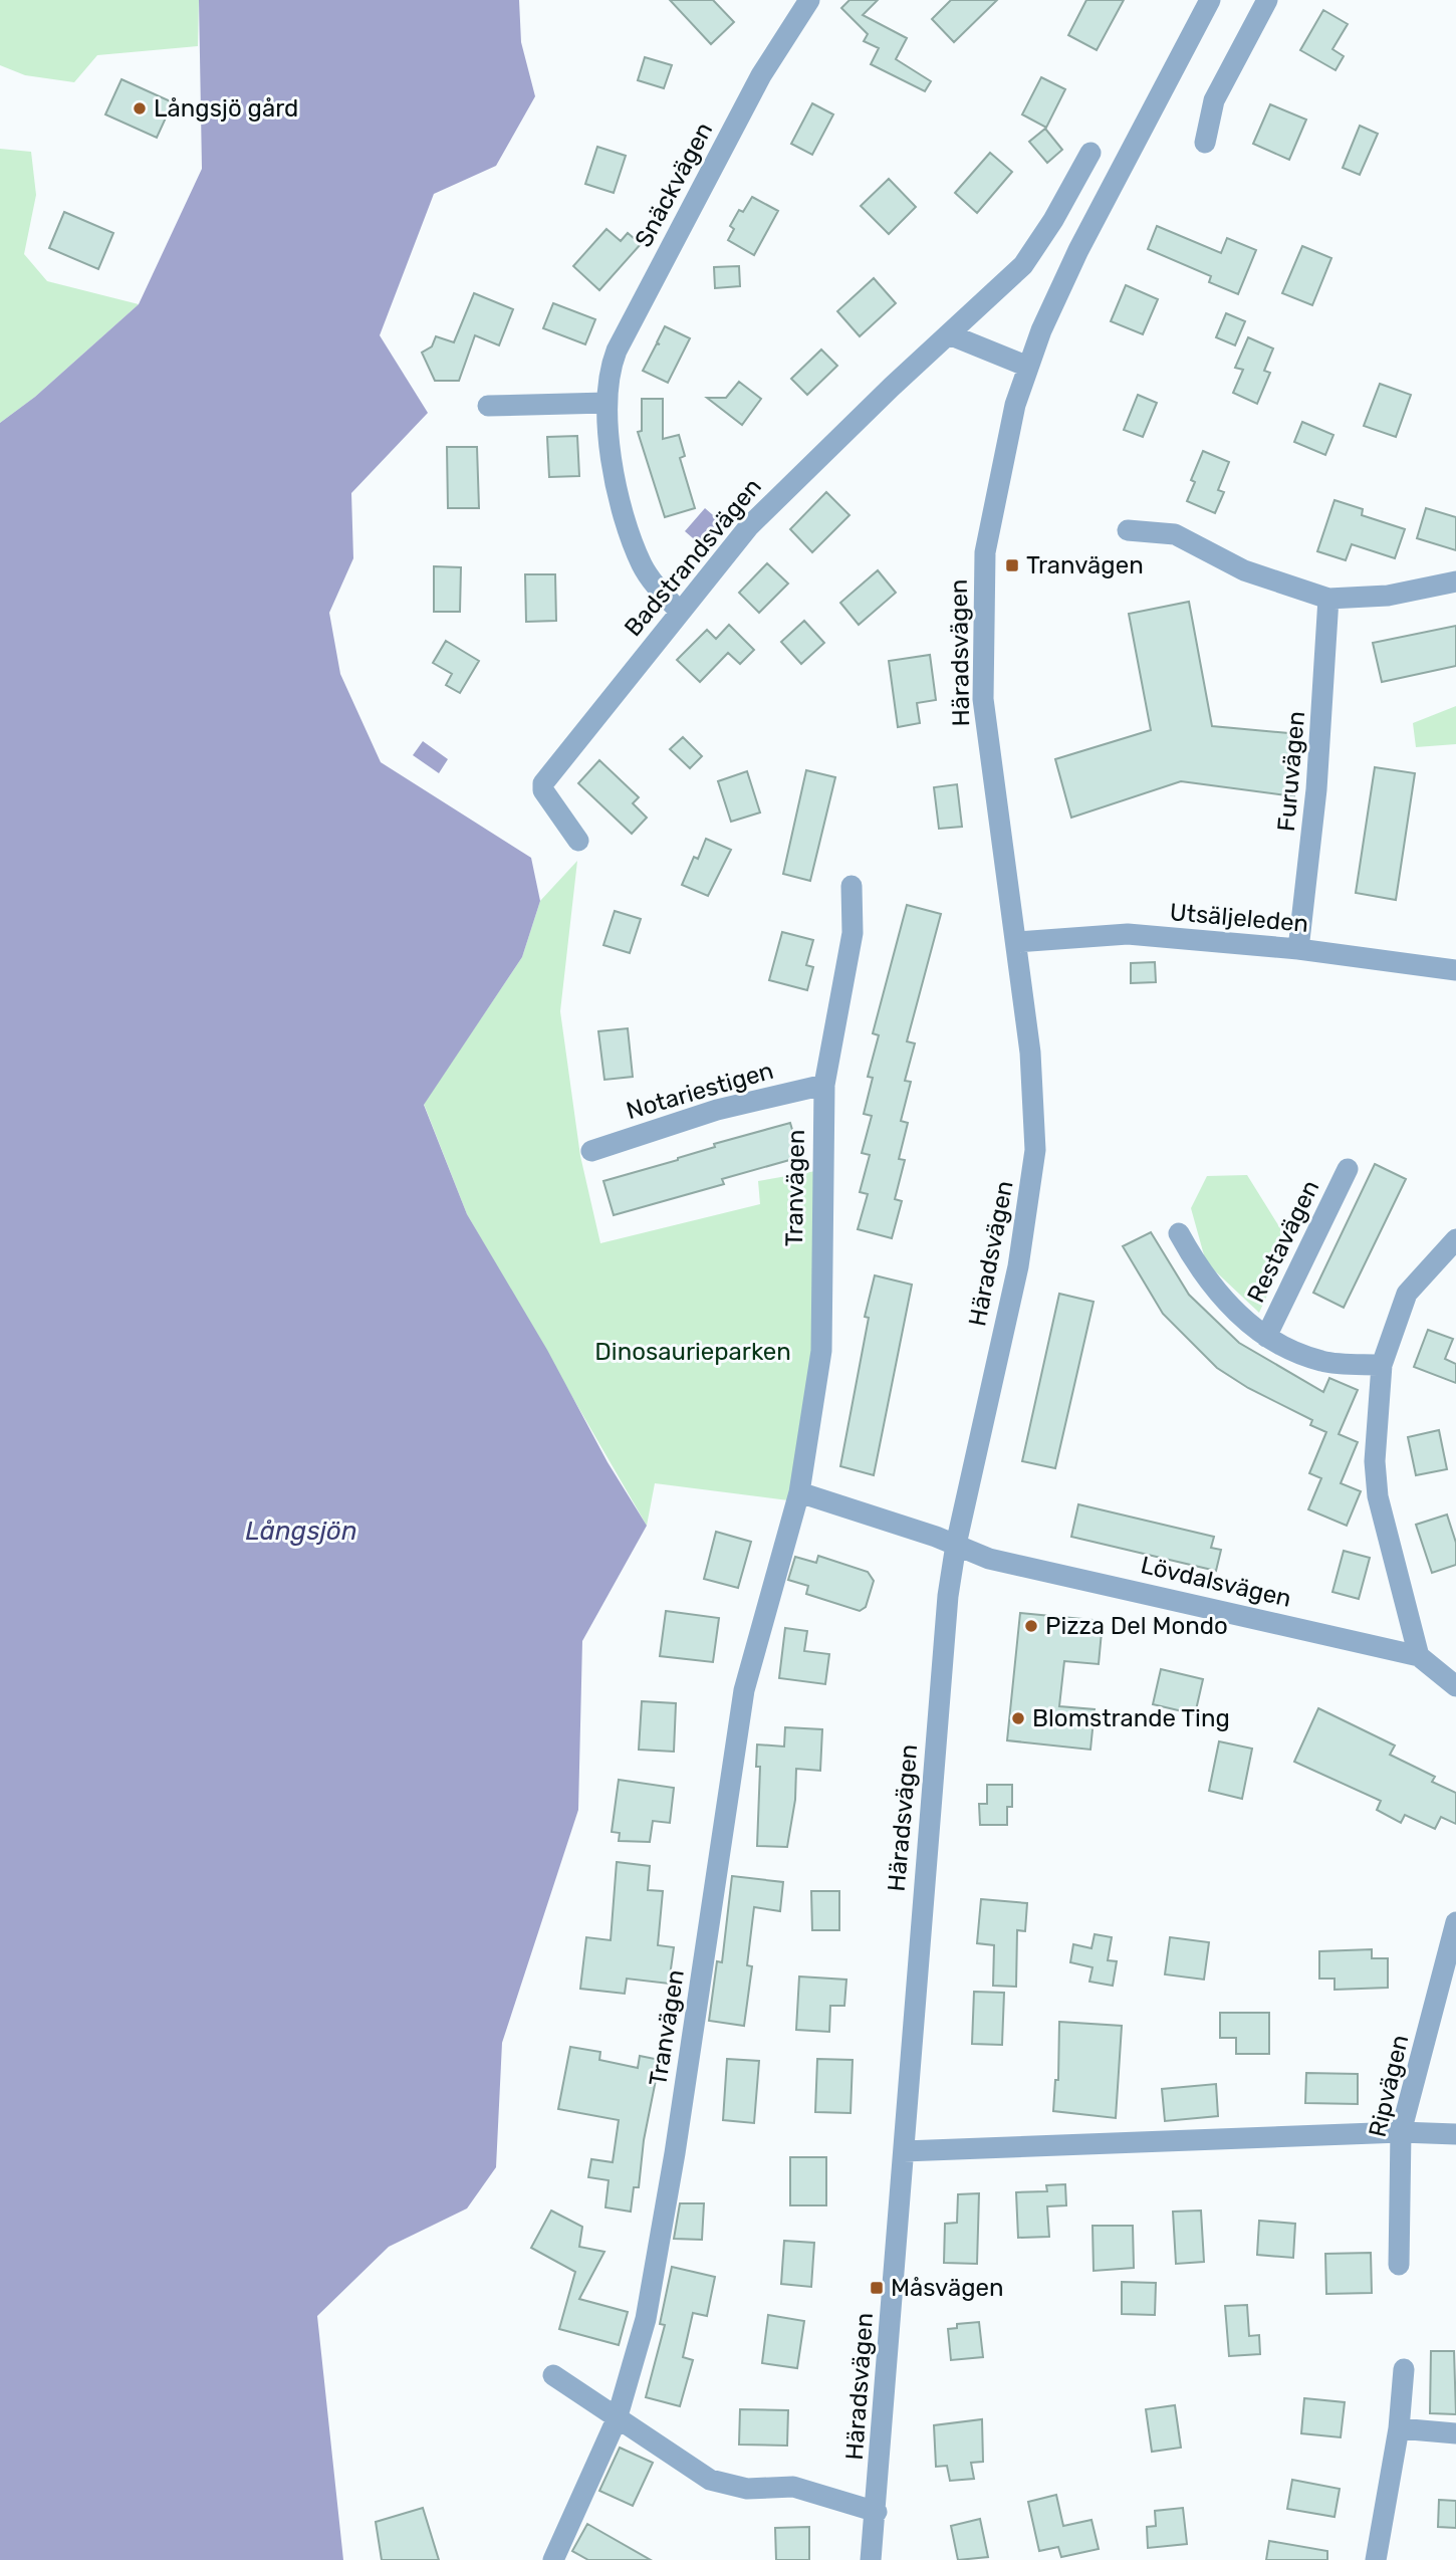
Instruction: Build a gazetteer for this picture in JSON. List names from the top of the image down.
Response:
{
  "streets": {
    "street": [
      "Snäckvägen",
      "Badstrandsvägen",
      "Häradsvägen",
      "Furuvägen",
      "Utsäljeleden",
      "Notariestigen",
      "Tranvägen",
      "Restavägen",
      "Lövdalsvägen",
      "Ripvägen"
    ]
  },
  "crossings": [
    ["Snäckvägen", "Badstrandsvägen"],
    ["Häradsvägen", "Utsäljeleden"],
    ["Häradsvägen", "Lövdalsvägen"],
    ["Furuvägen", "Utsäljeleden"],
    ["Notariestigen", "Tranvägen"]
  ],
  "water": ["Långsjön"],
  "parks": ["Dinosaurieparken"],
  "places": {
    "other": ["Långsjö gård", "Pizza Del Mondo", "Blomstrande Ting"],
    "transit": ["Tranvägen", "Måsvägen"]
  }
}
